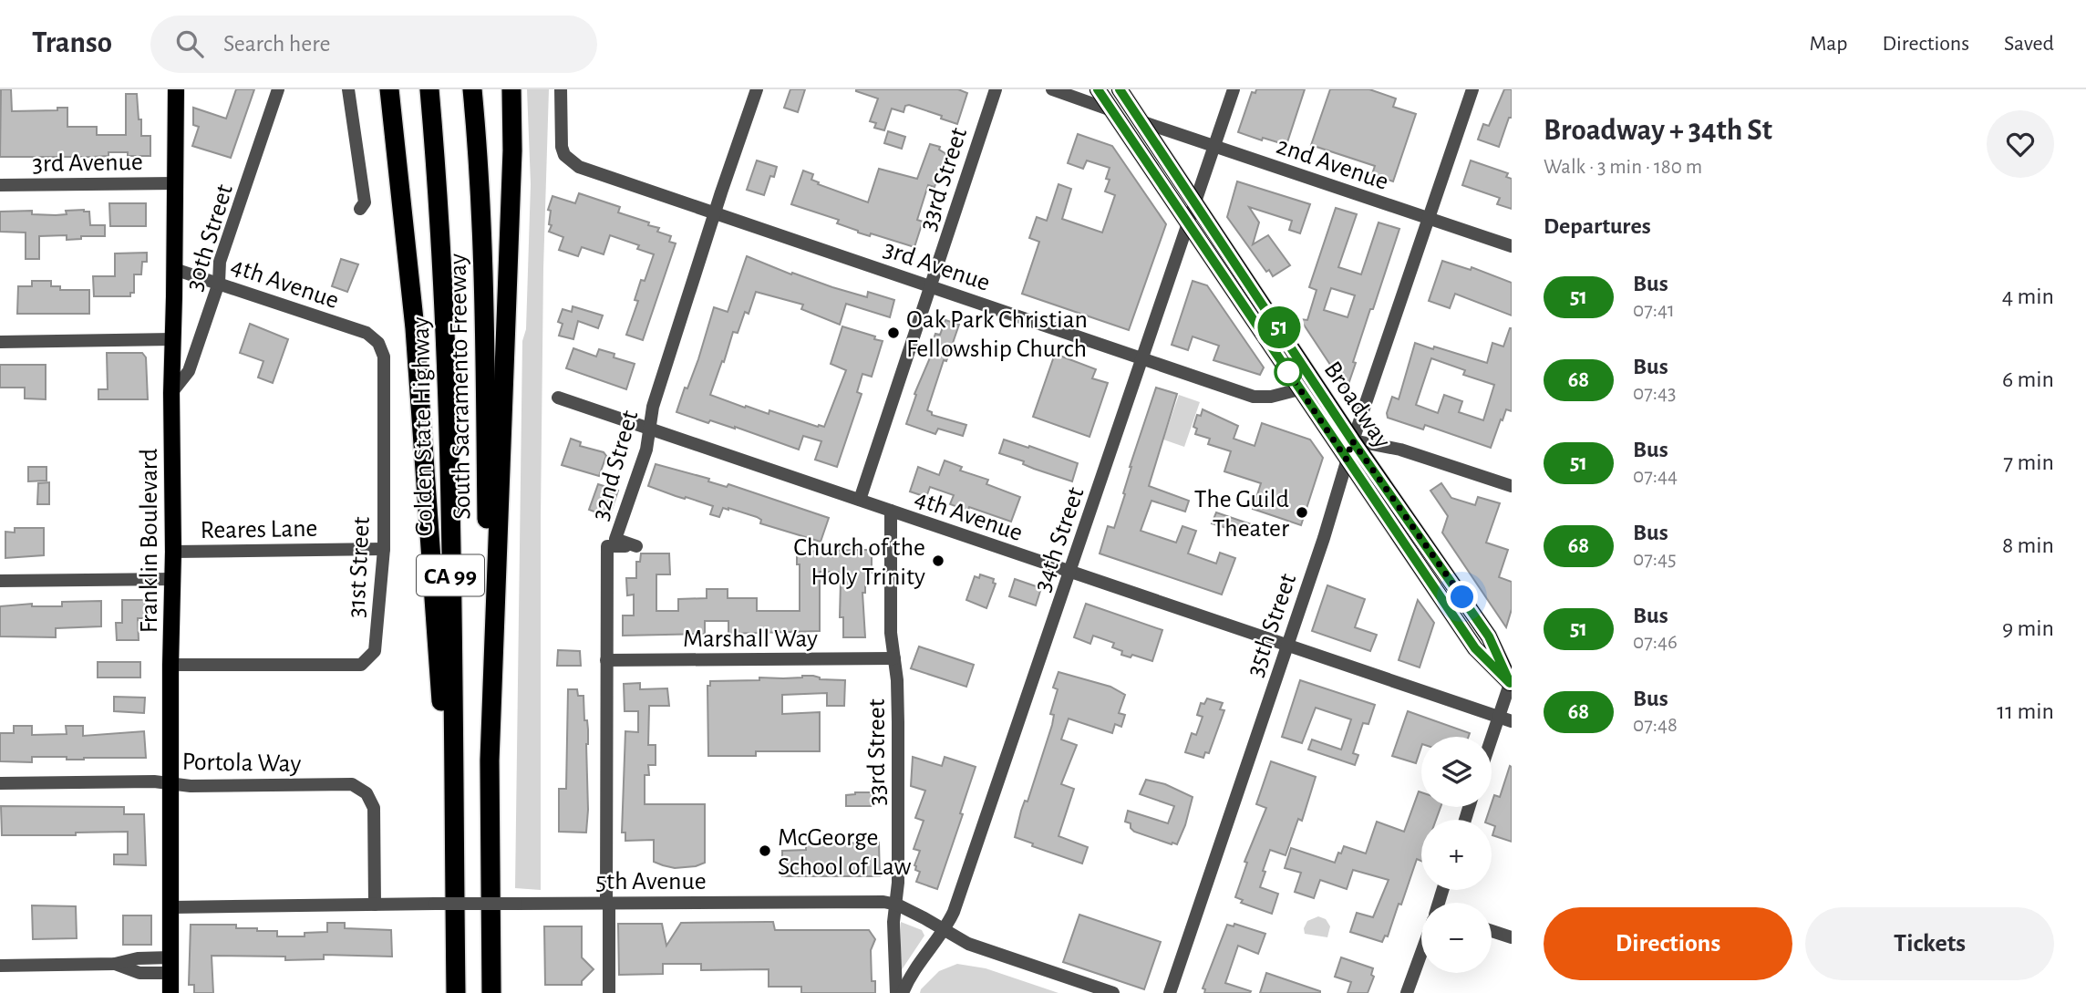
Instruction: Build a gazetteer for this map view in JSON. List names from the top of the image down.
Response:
{
  "streets": {
    "highway": ["South Sacramento Freeway", "Golden State Highway", "CA 99"],
    "main road": ["Broadway", "Franklin Boulevard"],
    "street": [
      "3rd Avenue",
      "2nd Avenue",
      "33rd Street",
      "30th Street",
      "4th Avenue",
      "32nd Street",
      "Reares Lane",
      "34th Street",
      "31st Street",
      "35th Street",
      "Marshall Way",
      "Portola Way",
      "5th Avenue"
    ]
  },
  "crossings": [
    ["3rd Avenue", "33rd Street"],
    ["3rd Avenue", "Broadway"],
    ["3rd Avenue", "32nd Street"],
    ["3rd Avenue", "34th Street"],
    ["3rd Avenue", "Franklin Boulevard"],
    ["2nd Avenue", "Broadway"],
    ["2nd Avenue", "34th Street"],
    ["2nd Avenue", "35th Street"],
    ["33rd Street", "4th Avenue"],
    ["33rd Street", "Marshall Way"],
    ["33rd Street", "5th Avenue"],
    ["30th Street", "4th Avenue"],
    ["30th Street", "Franklin Boulevard"],
    ["4th Avenue", "32nd Street"],
    ["4th Avenue", "34th Street"],
    ["4th Avenue", "Franklin Boulevard"],
    ["4th Avenue", "31st Street"],
    ["4th Avenue", "35th Street"],
    ["Broadway", "34th Street"],
    ["Broadway", "35th Street"],
    ["32nd Street", "Marshall Way"],
    ["32nd Street", "5th Avenue"],
    ["Reares Lane", "Franklin Boulevard"],
    ["Reares Lane", "31st Street"],
    ["34th Street", "5th Avenue"],
    ["Franklin Boulevard", "31st Street"],
    ["Franklin Boulevard", "Portola Way"],
    ["Franklin Boulevard", "5th Avenue"],
    ["Portola Way", "5th Avenue"]
  ],
  "places": [
    "Oak Park Christian Fellowship Church",
    "The Guild Theater",
    "Church of the Holy Trinity",
    "McGeorge School of Law"
  ],
  "lines": ["bus line 51"],
  "page": {
    "header": "Transo",
    "search": "Search here",
    "nav": ["Map", "Directions", "Saved"],
    "on_map": "51",
    "heading": [
      ["Broadway + 34th St", "Walk · 3 min · 180 m"],
      "Departures"
    ],
    "list": [
      {
        "mark": "51",
        "name": "Bus",
        "note": "07:41",
        "value": "4 min"
      },
      {
        "mark": "68",
        "name": "Bus",
        "note": "07:43",
        "value": "6 min"
      },
      {
        "mark": "51",
        "name": "Bus",
        "note": "07:44",
        "value": "7 min"
      },
      {
        "mark": "68",
        "name": "Bus",
        "note": "07:45",
        "value": "8 min"
      },
      {
        "mark": "51",
        "name": "Bus",
        "note": "07:46",
        "value": "9 min"
      },
      {
        "mark": "68",
        "name": "Bus",
        "note": "07:48",
        "value": "11 min"
      }
    ],
    "map_buttons": ["+", "−"],
    "buttons": ["Directions", "Tickets"]
  }
}
